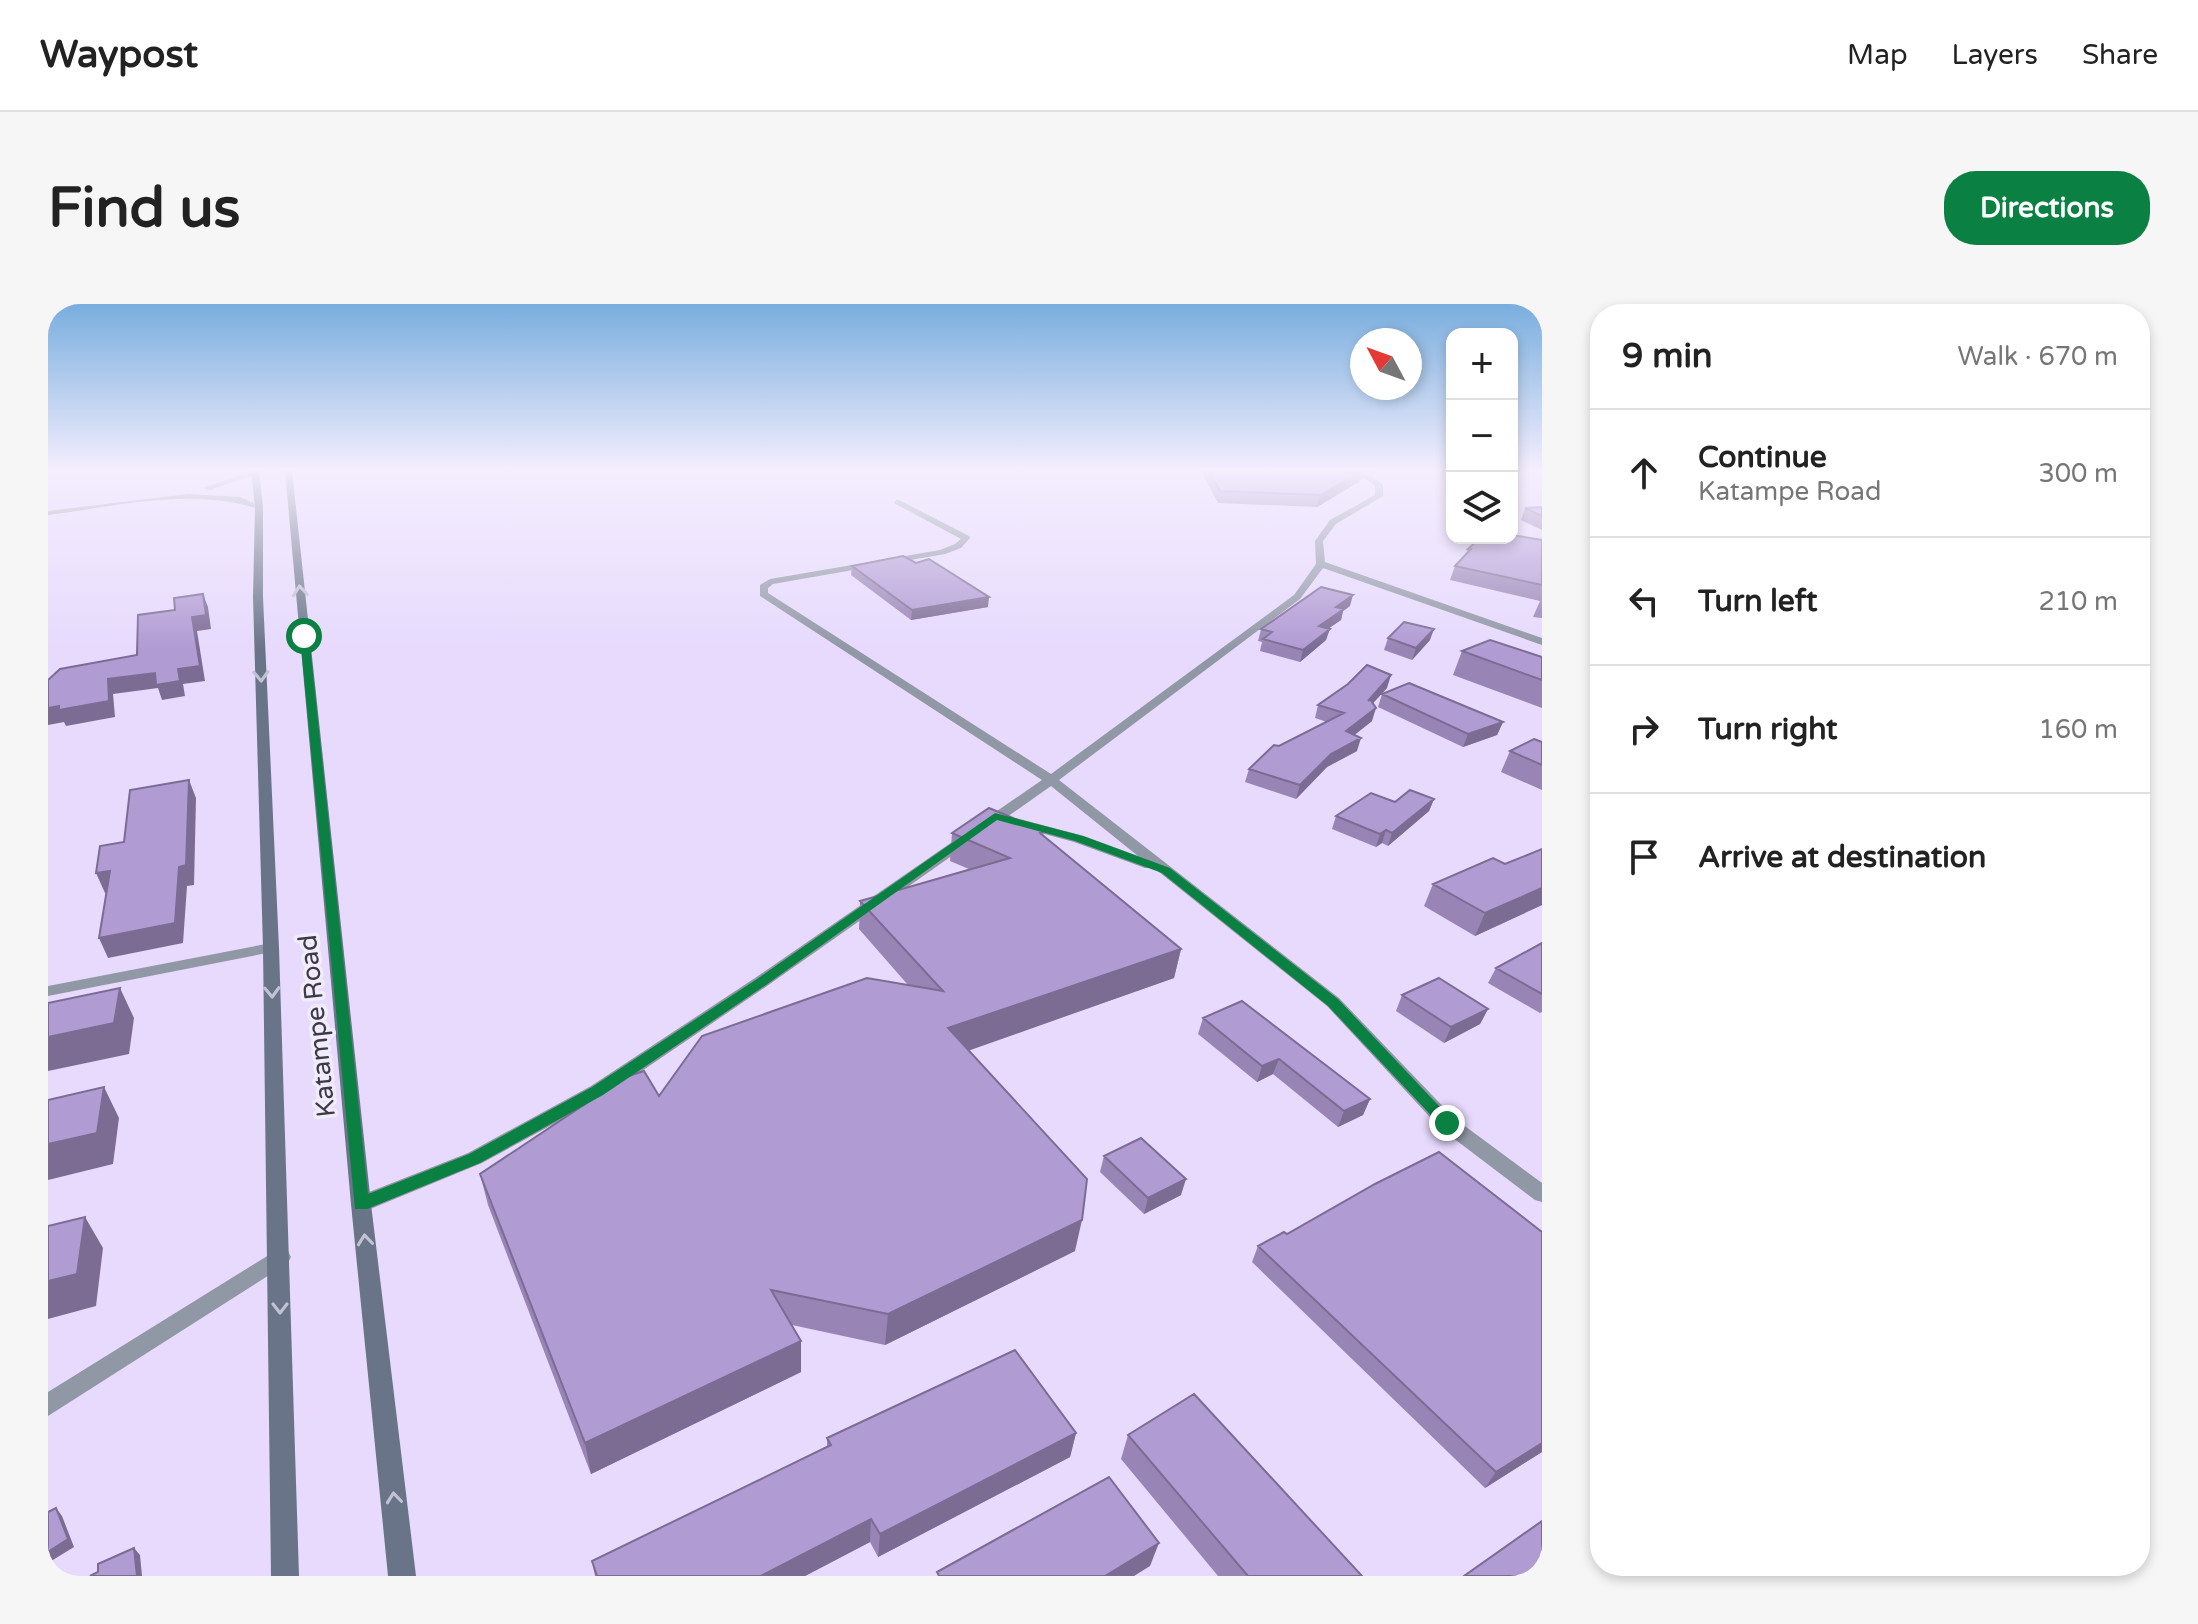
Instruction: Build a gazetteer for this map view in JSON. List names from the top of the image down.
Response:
{
  "streets": {
    "main road": ["Katampe Road"]
  },
  "north": "top left",
  "page": {
    "header": "Waypost",
    "nav": ["Map", "Layers", "Share"],
    "buttons": "Directions",
    "title": "Find us",
    "heading": ["9 min", "Walk · 670 m"],
    "map_buttons": ["+", "−"],
    "list": [
      ["Continue", "Katampe Road", "300 m"],
      ["Turn left", "210 m"],
      ["Turn right", "160 m"],
      "Arrive at destination"
    ]
  }
}
